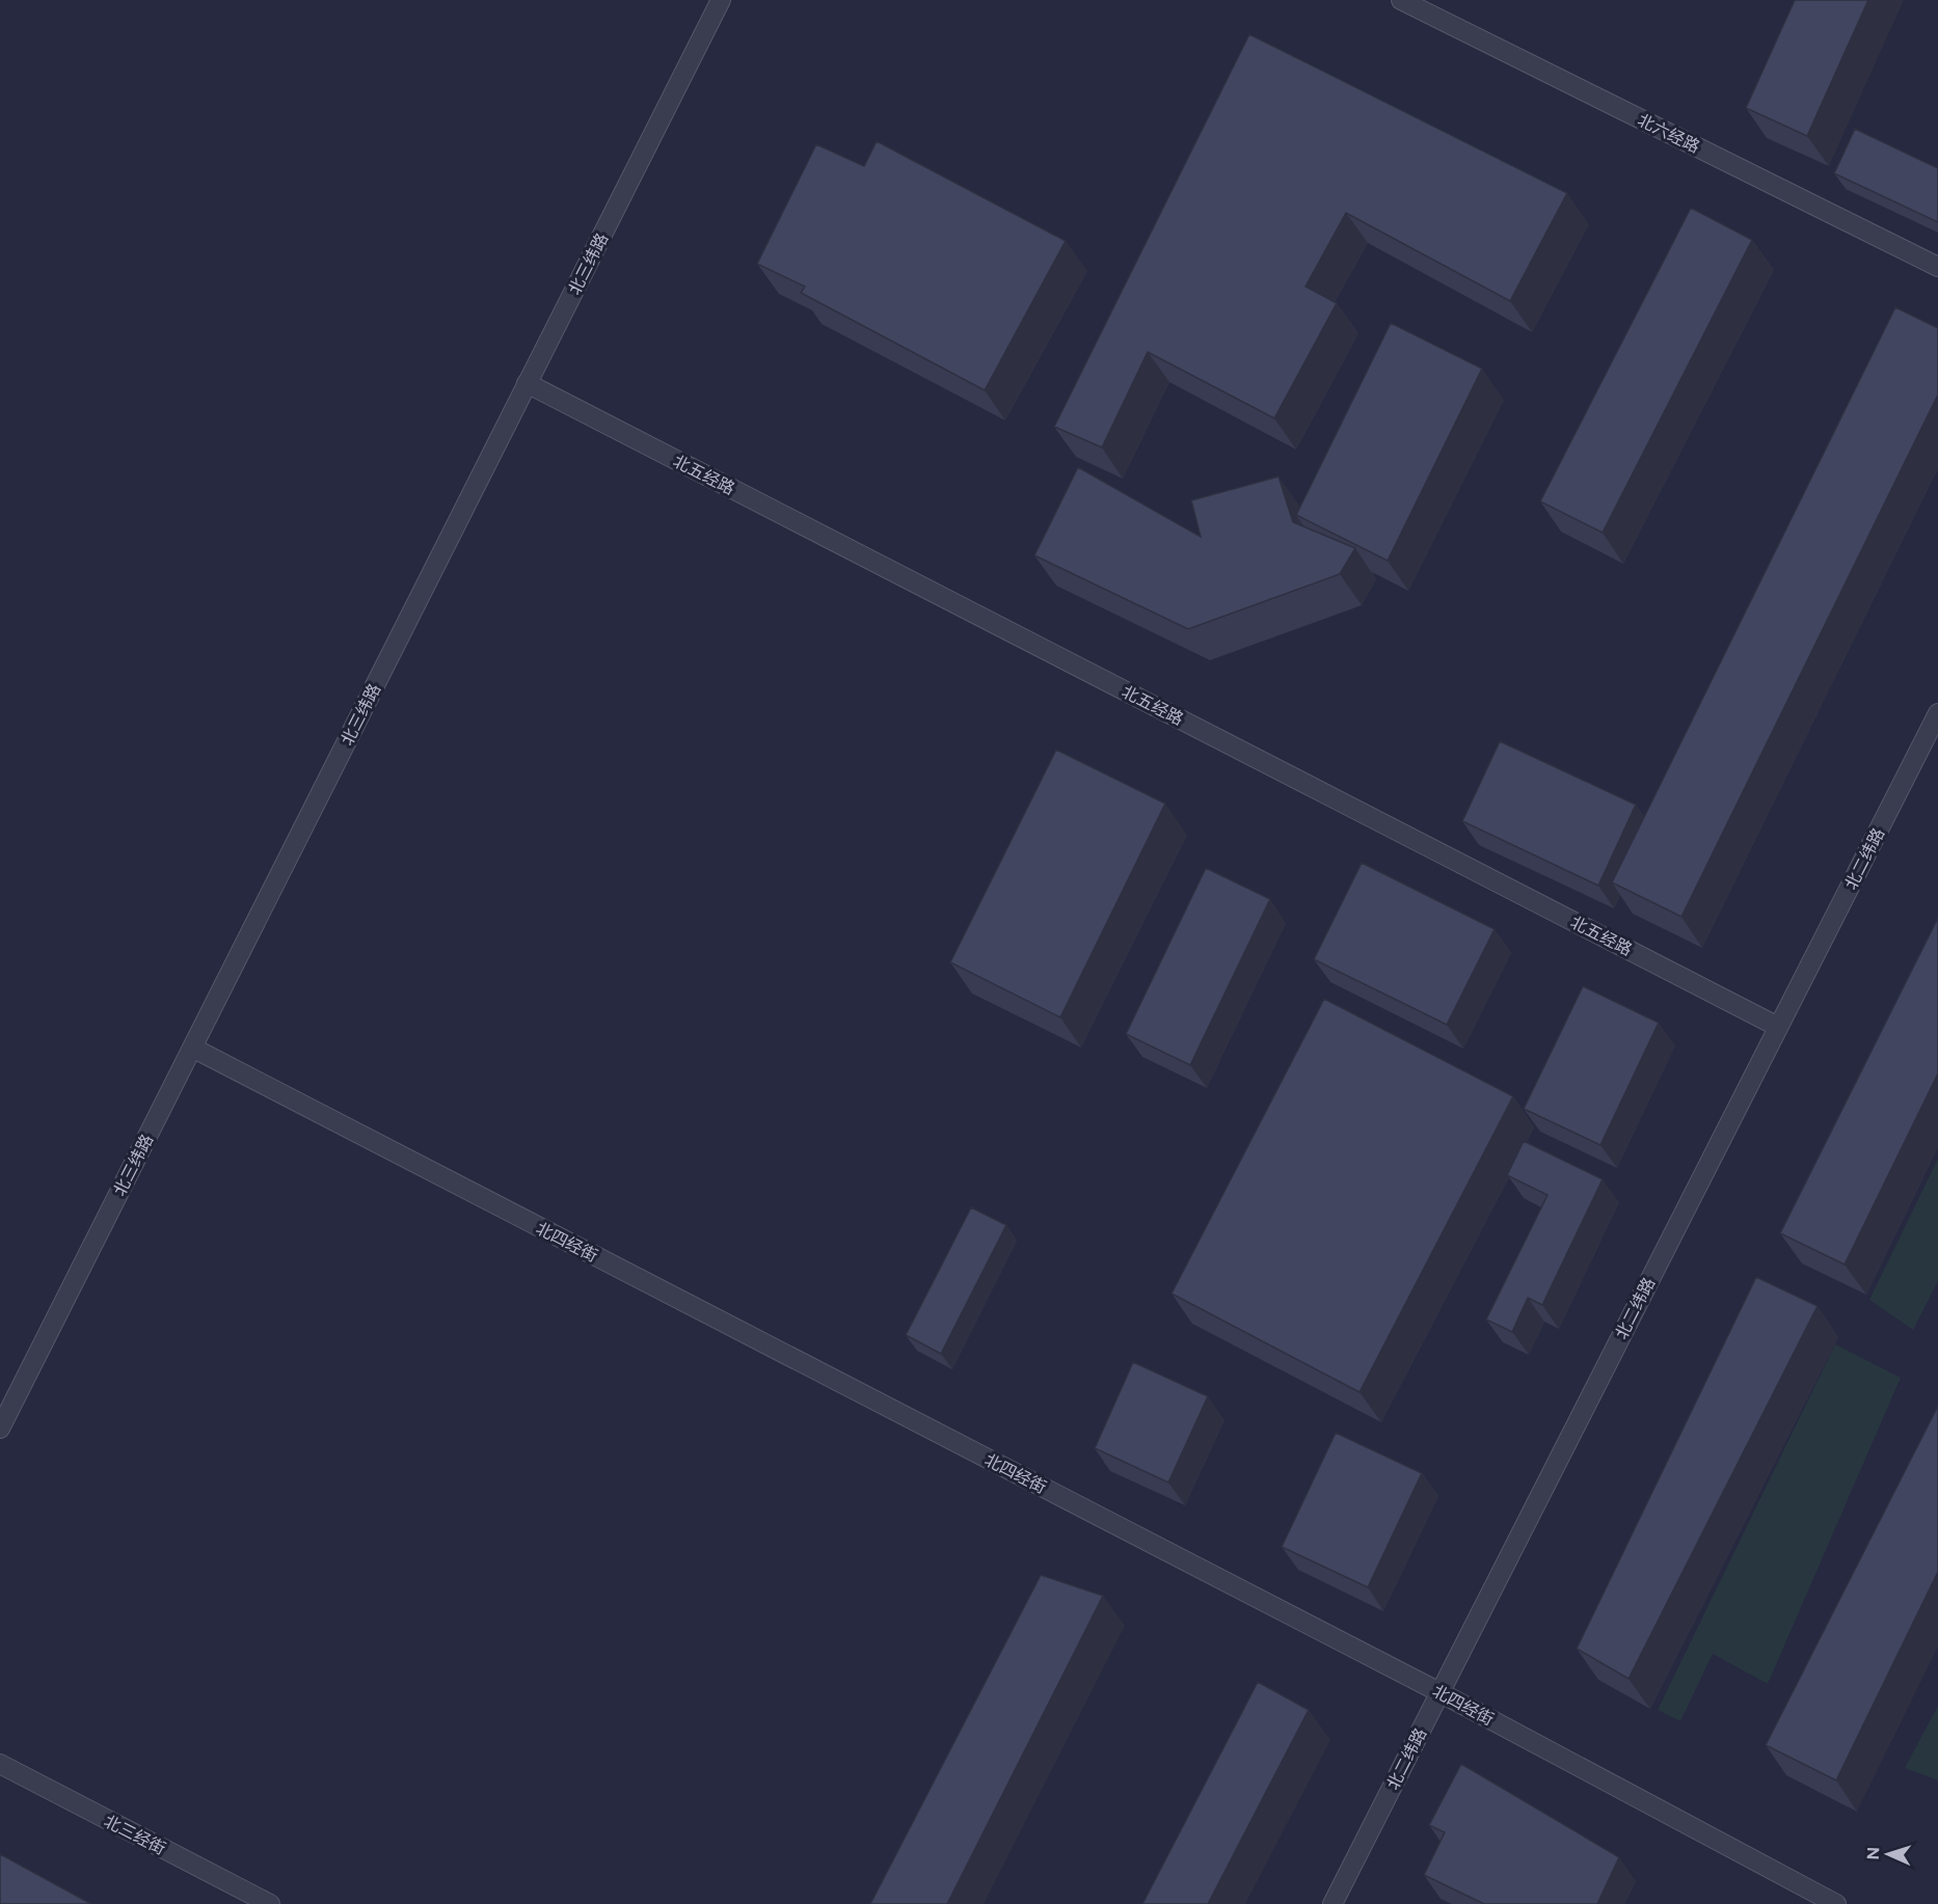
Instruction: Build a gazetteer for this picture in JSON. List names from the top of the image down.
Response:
{
  "streets": {
    "street": [
      "北六经路",
      "北三纬路",
      "北五经路",
      "北二纬路",
      "北四经街",
      "北三经街"
    ]
  },
  "crossings": [
    ["北三纬路", "北五经路"],
    ["北三纬路", "北四经街"],
    ["北五经路", "北二纬路"],
    ["北二纬路", "北四经街"]
  ],
  "north": "left"
}
